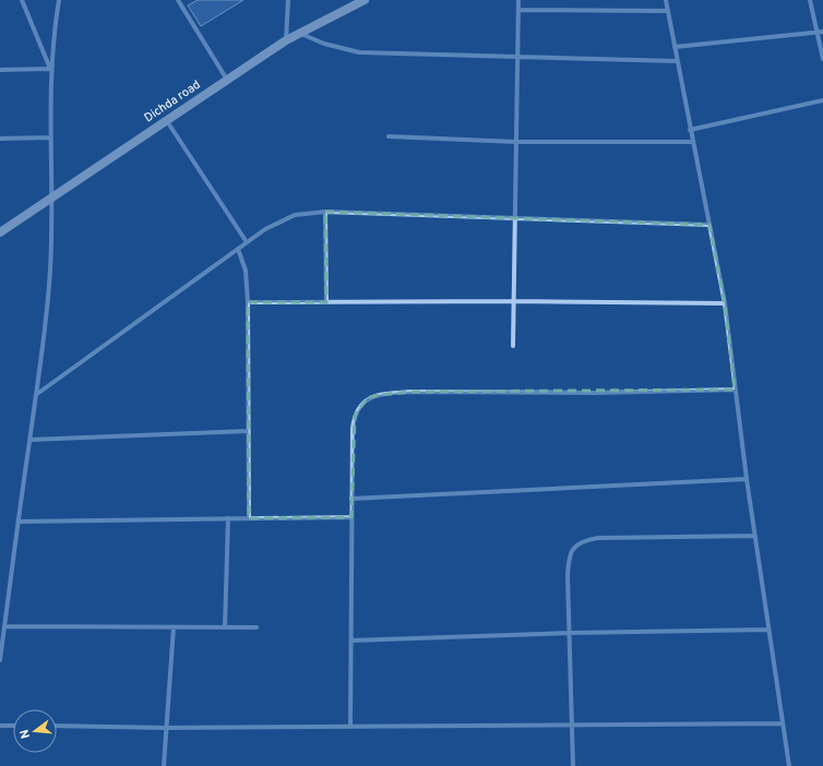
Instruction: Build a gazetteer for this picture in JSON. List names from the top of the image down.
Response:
{
  "streets": {
    "main road": ["Dichda road"]
  },
  "north": "left"
}
